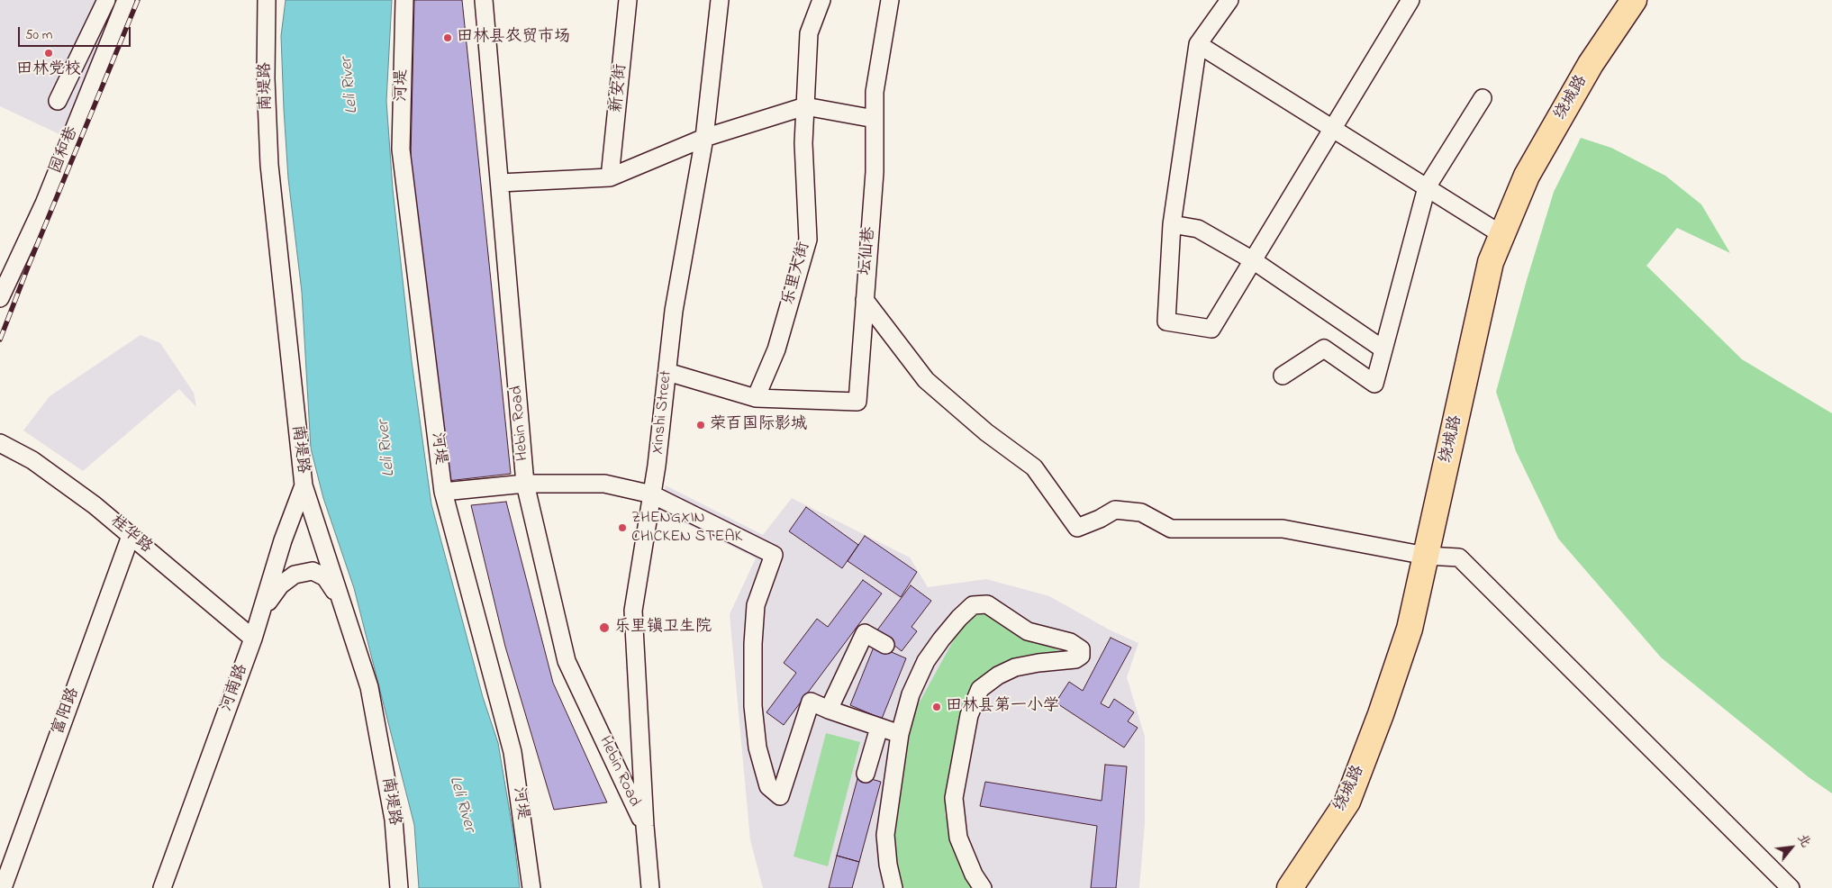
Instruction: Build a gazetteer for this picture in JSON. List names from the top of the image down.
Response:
{
  "streets": {
    "highway": ["绕城路"],
    "street": [
      "河堤",
      "南堤路",
      "新安街",
      "园和巷",
      "坛仙巷",
      "乐里大街",
      "Xinshi Street",
      "Hebin Road",
      "桂华路",
      "河南路",
      "富阳路"
    ]
  },
  "crossings": [
    ["南堤路", "河南路"],
    ["坛仙巷", "乐里大街"],
    ["Xinshi Street", "Hebin Road"],
    ["桂华路", "河南路"],
    ["桂华路", "富阳路"]
  ],
  "water": ["Leli River"],
  "places": [
    "田林县农贸市场",
    "田林党校",
    "荣百国际影城",
    "ZHENGXIN CHICKEN STEAK",
    "乐里镇卫生院",
    "田林县第一小学"
  ],
  "scale_bar": "50 m",
  "north": "top right"
}
